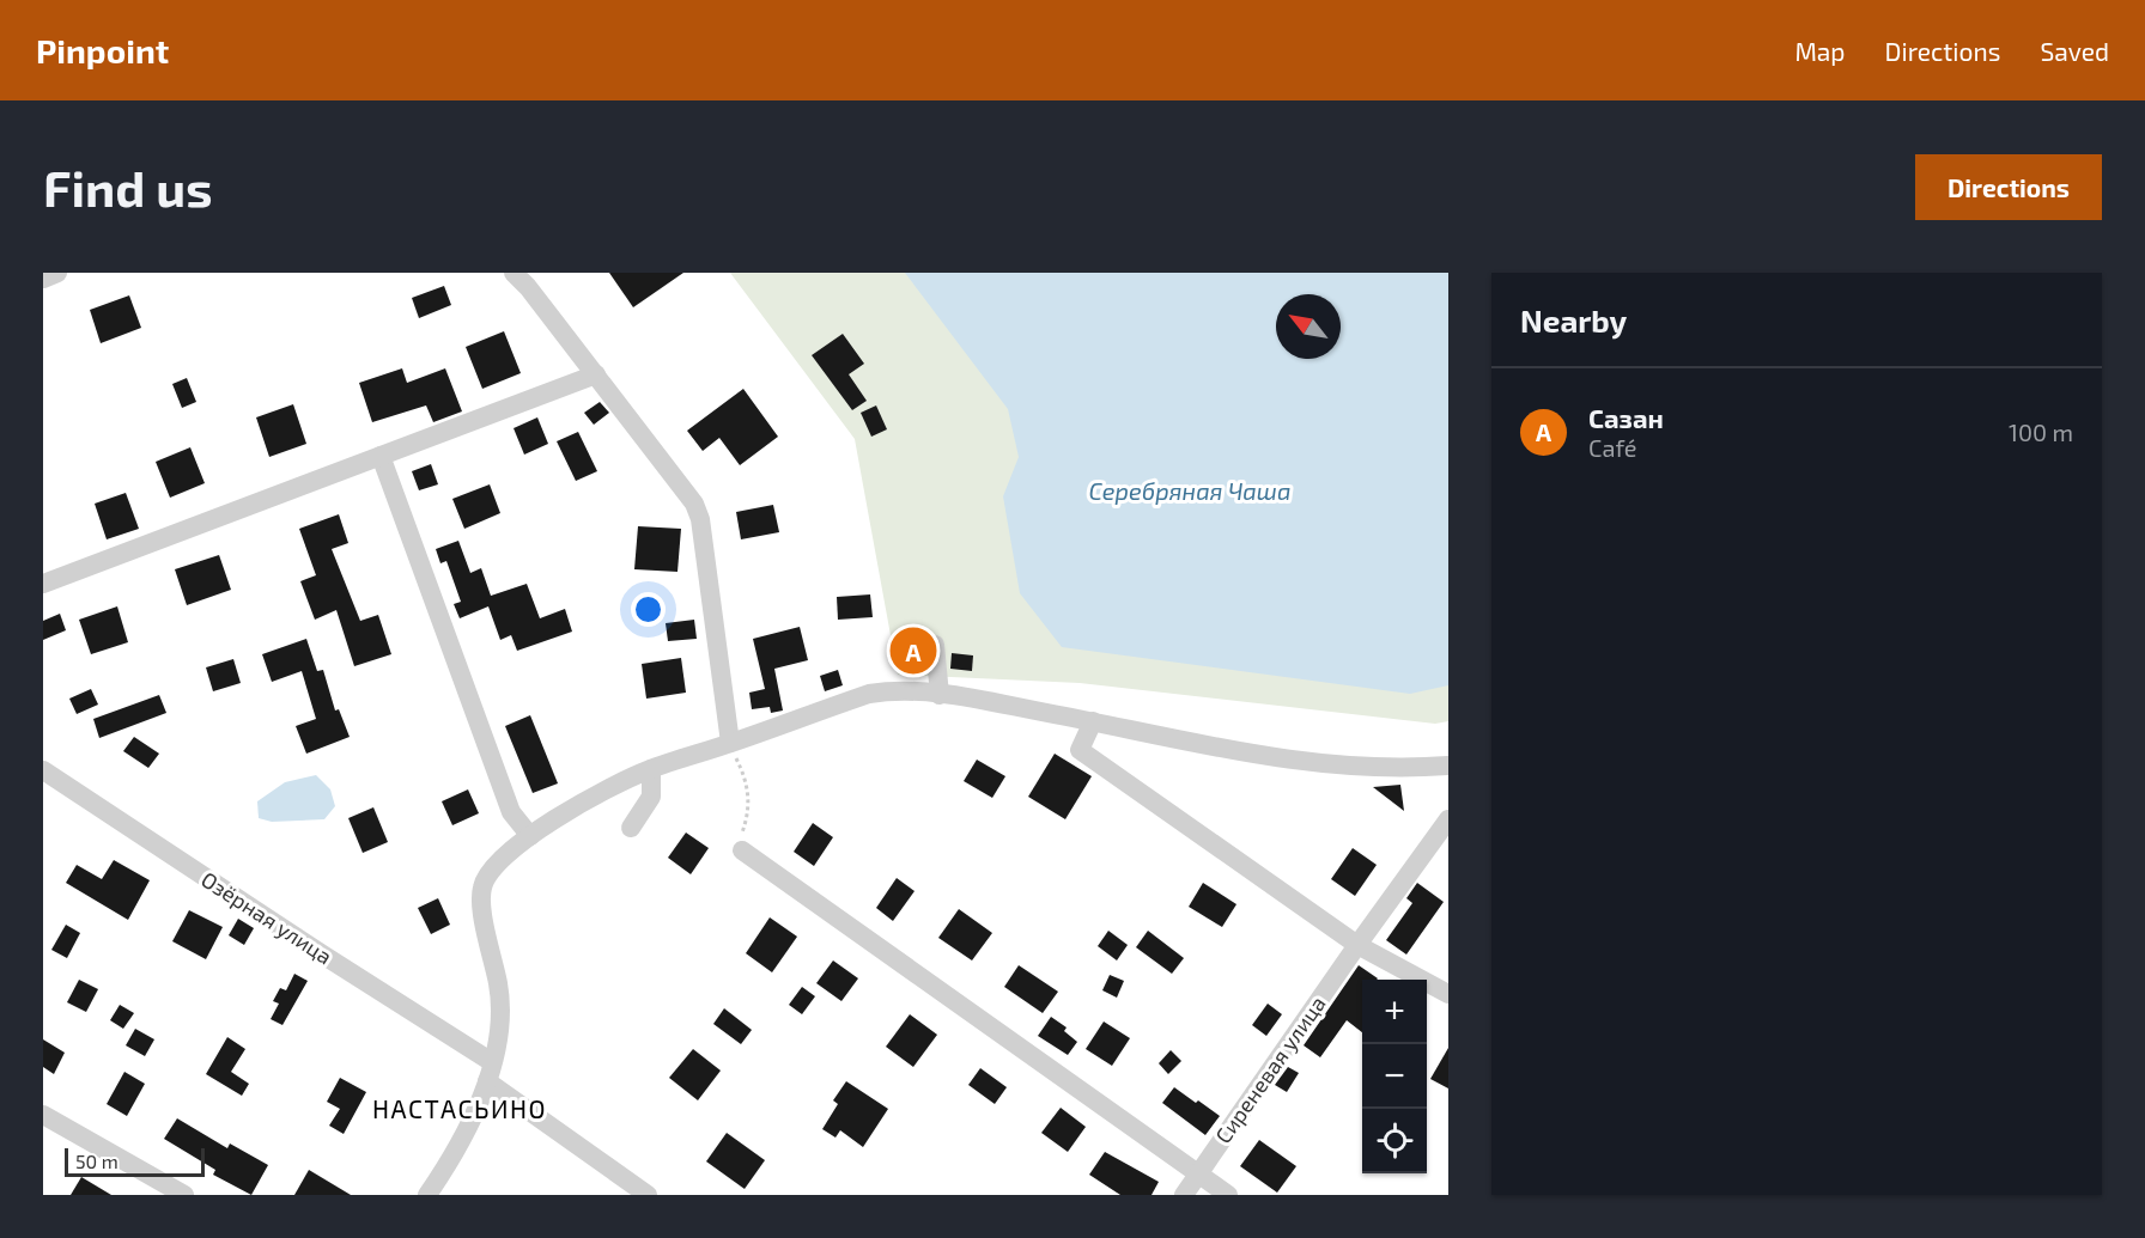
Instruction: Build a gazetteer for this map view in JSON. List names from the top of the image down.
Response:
{
  "streets": {
    "street": ["Озёрная улица", "Сиреневая улица"]
  },
  "districts": ["НАСТАСЬИНО"],
  "water": ["Серебряная Чаша"],
  "scale_bar": "50 m",
  "north": "top left",
  "page": {
    "header": "Pinpoint",
    "nav": ["Map", "Directions", "Saved"],
    "buttons": "Directions",
    "title": "Find us",
    "heading": "Nearby",
    "list": [
      {
        "mark": "A",
        "name": "Сазан",
        "note": "Café",
        "value": "100 m"
      }
    ],
    "pins": "A",
    "map_buttons": ["+", "−"],
    "scale": "50 m"
  }
}
